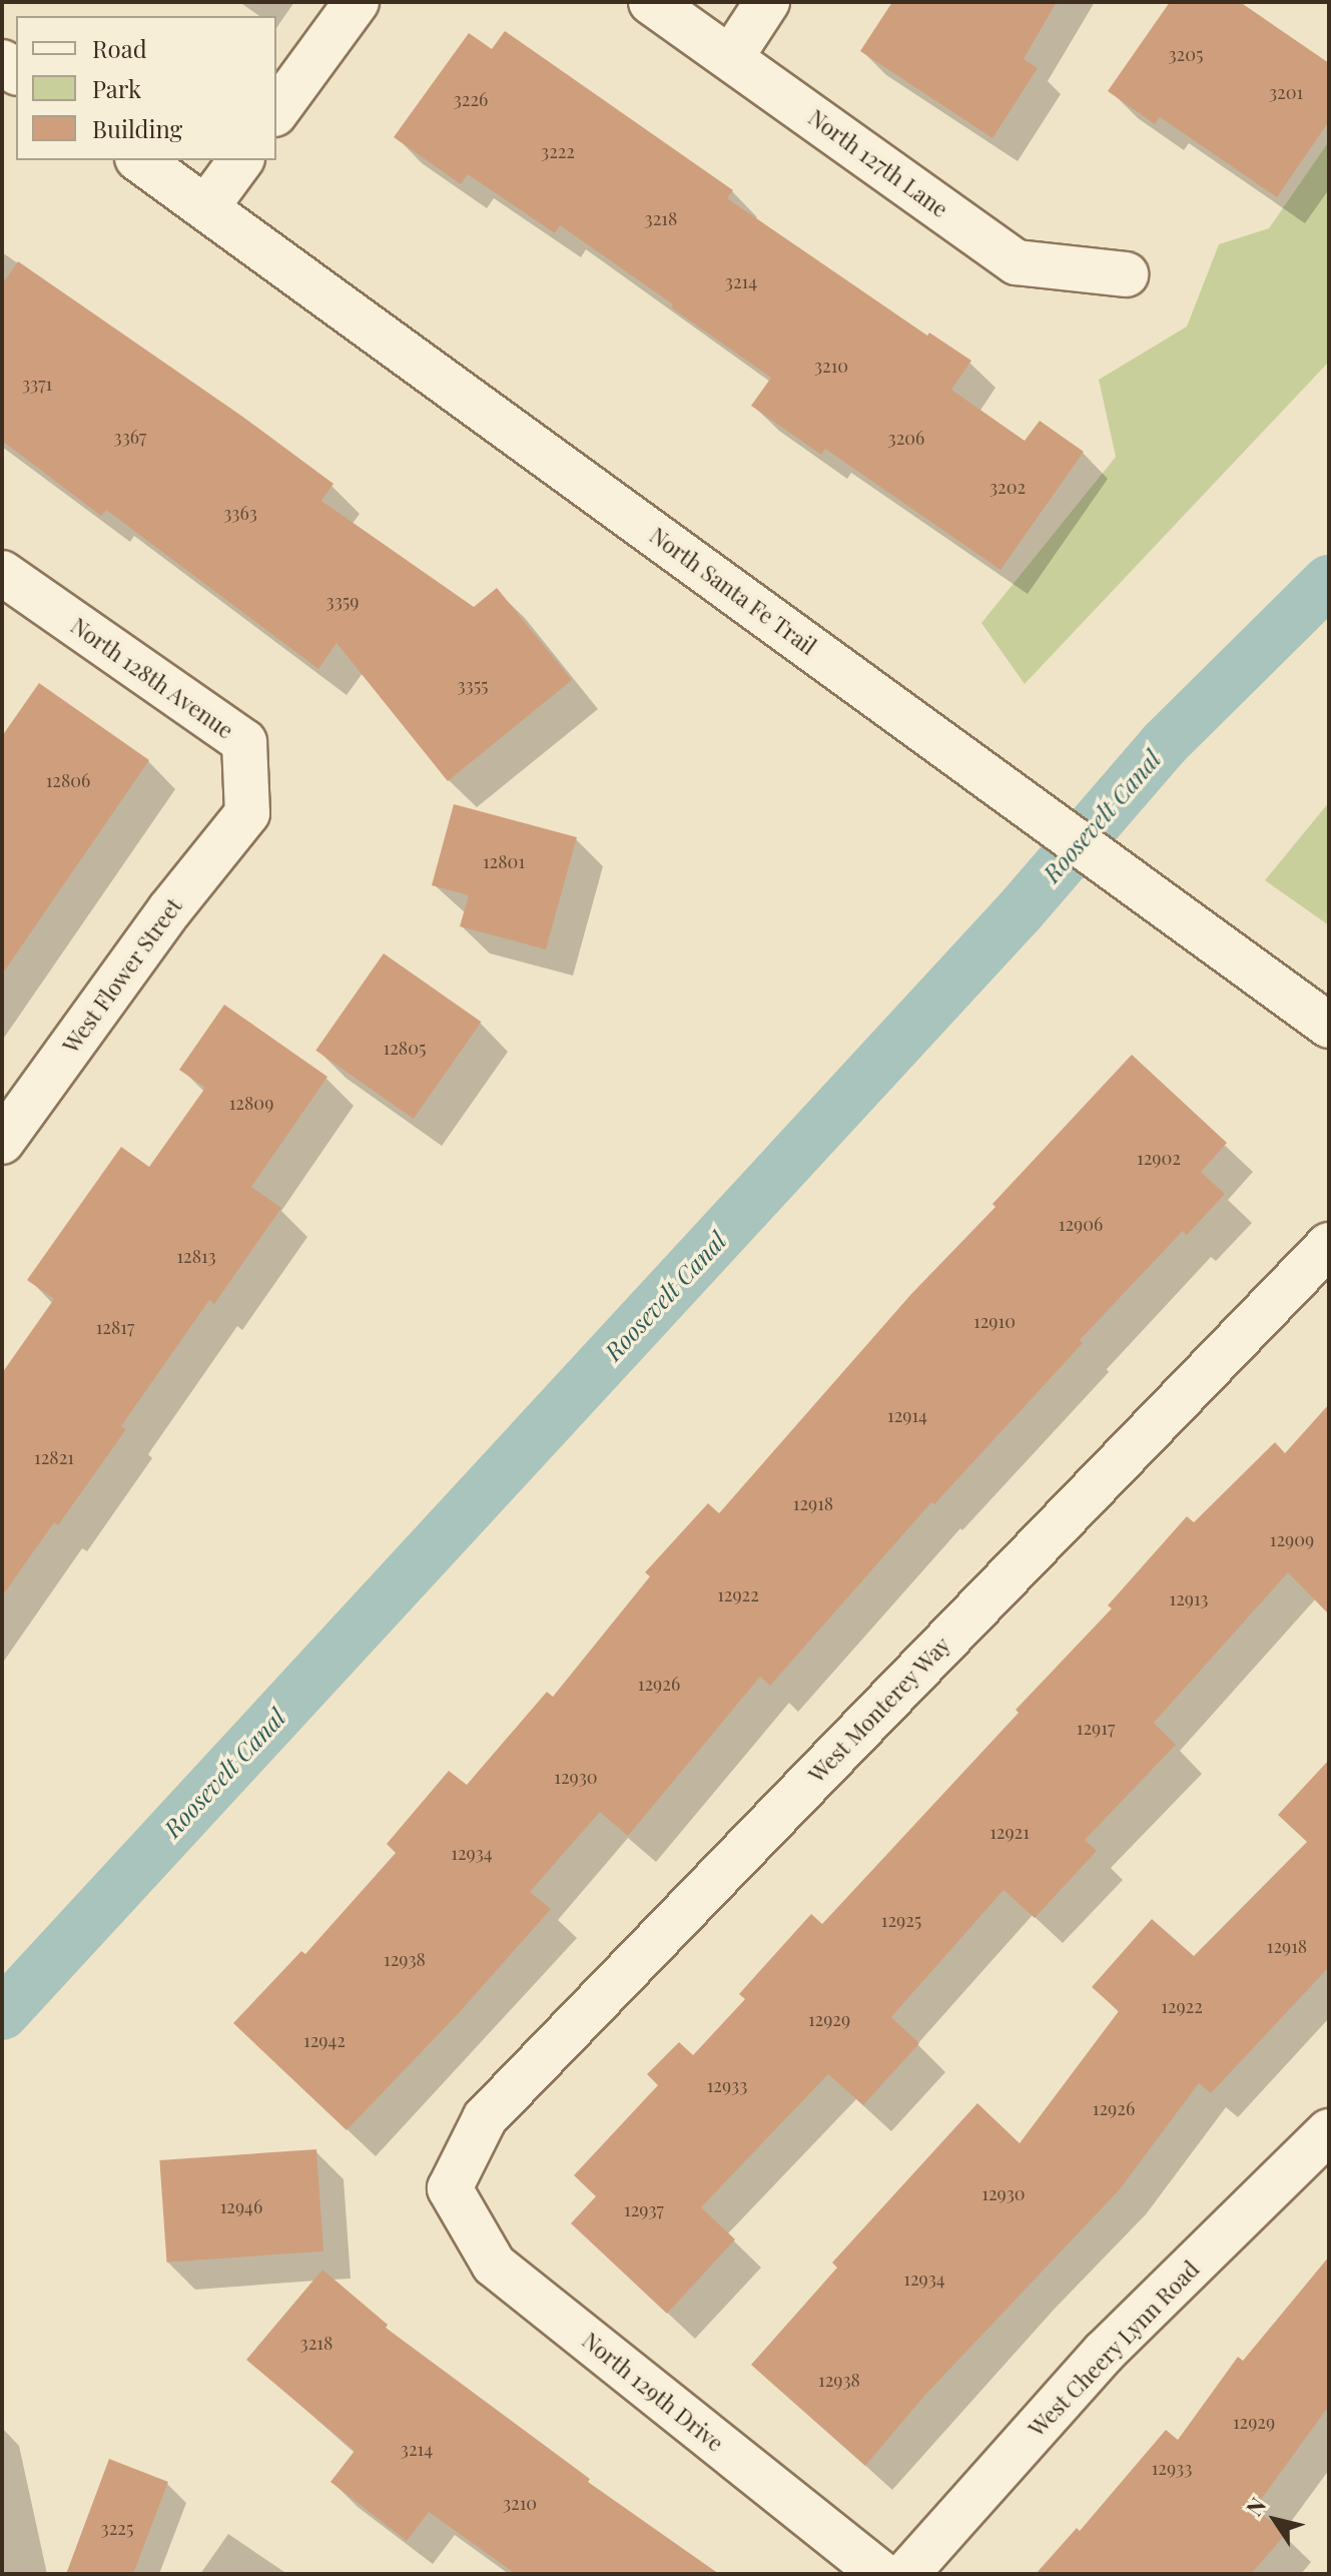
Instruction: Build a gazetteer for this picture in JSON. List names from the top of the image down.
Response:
{
  "streets": {
    "street": [
      "North 127th Lane",
      "North Santa Fe Trail",
      "North 128th Avenue",
      "West Flower Street",
      "West Monterey Way",
      "West Cheery Lynn Road",
      "North 129th Drive"
    ]
  },
  "crossings": [
    ["North 128th Avenue", "West Flower Street"],
    ["West Monterey Way", "North 129th Drive"]
  ],
  "water": ["Roosevelt Canal"],
  "house_numbers": [
    "3205",
    "3201",
    "3226",
    "3222",
    "3218",
    "3214",
    "3210",
    "3371",
    "3367",
    "3206",
    "3202",
    "3363",
    "3359",
    "3355",
    "12806",
    "12801",
    "12805",
    "12809",
    "12902",
    "12906",
    "12813",
    "12910",
    "12817",
    "12914",
    "12821",
    "12918",
    "12909",
    "12922",
    "12913",
    "12926",
    "12917",
    "12930",
    "12921",
    "12934",
    "12925",
    "12918",
    "12938",
    "12922",
    "12929",
    "12942",
    "12933",
    "12926",
    "12930",
    "12946",
    "12937",
    "12934",
    "3218",
    "12938",
    "12929",
    "3214",
    "12933",
    "3210",
    "3225"
  ],
  "legend": ["Road", "Park", "Building"],
  "north": "top left"
}
